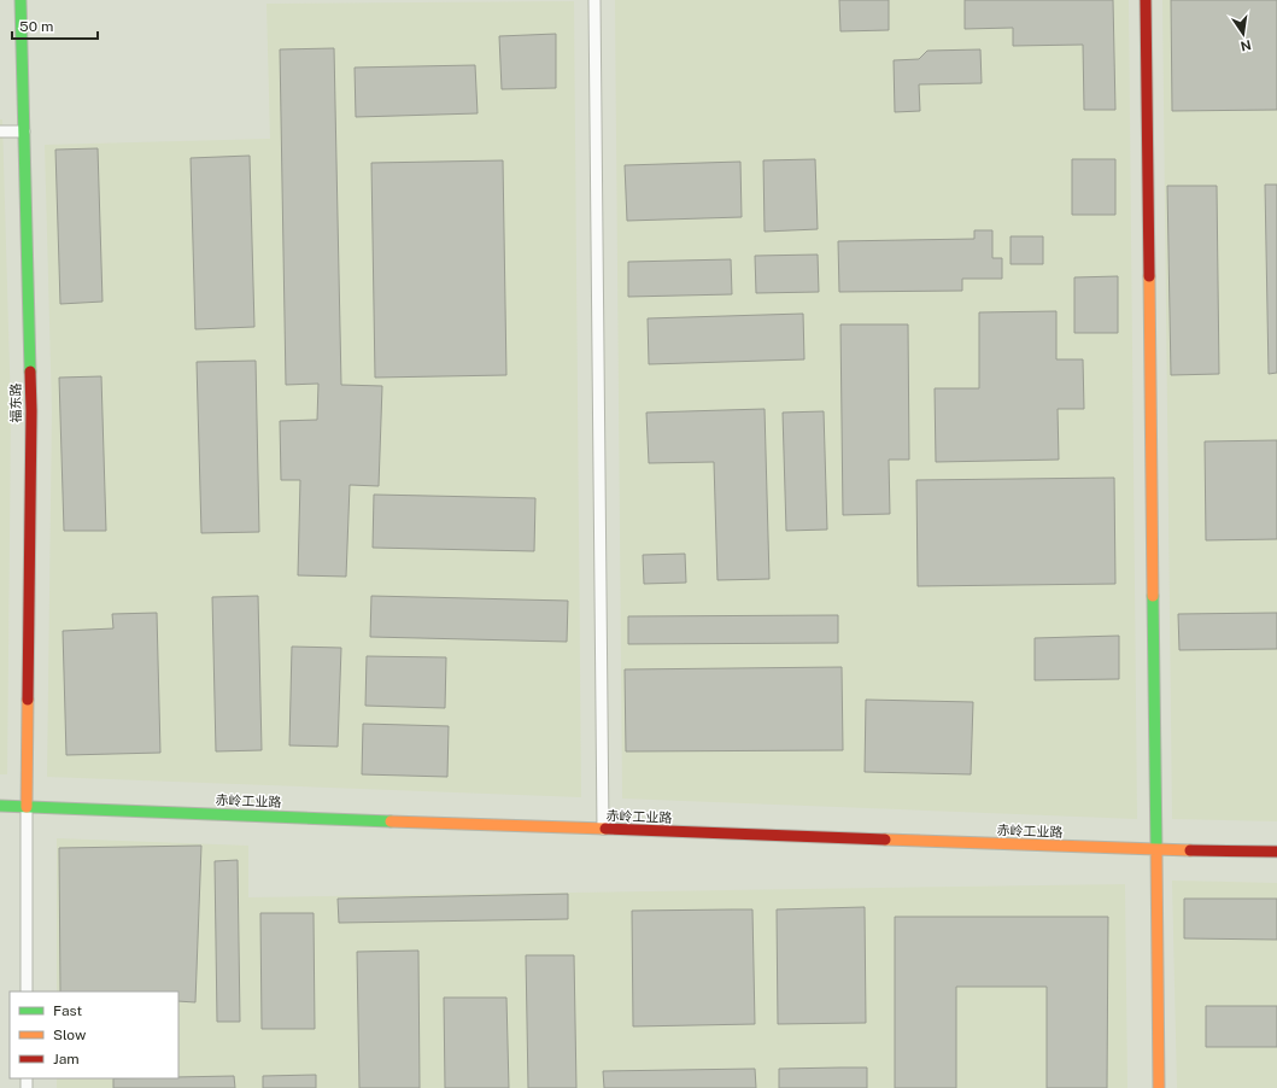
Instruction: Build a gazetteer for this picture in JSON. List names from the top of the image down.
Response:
{
  "streets": {
    "street": ["福东路", "赤岭工业路"]
  },
  "crossings": [
    ["福东路", "赤岭工业路"]
  ],
  "legend": ["Fast", "Slow", "Jam"],
  "scale_bar": "50 m",
  "north": "bottom"
}
